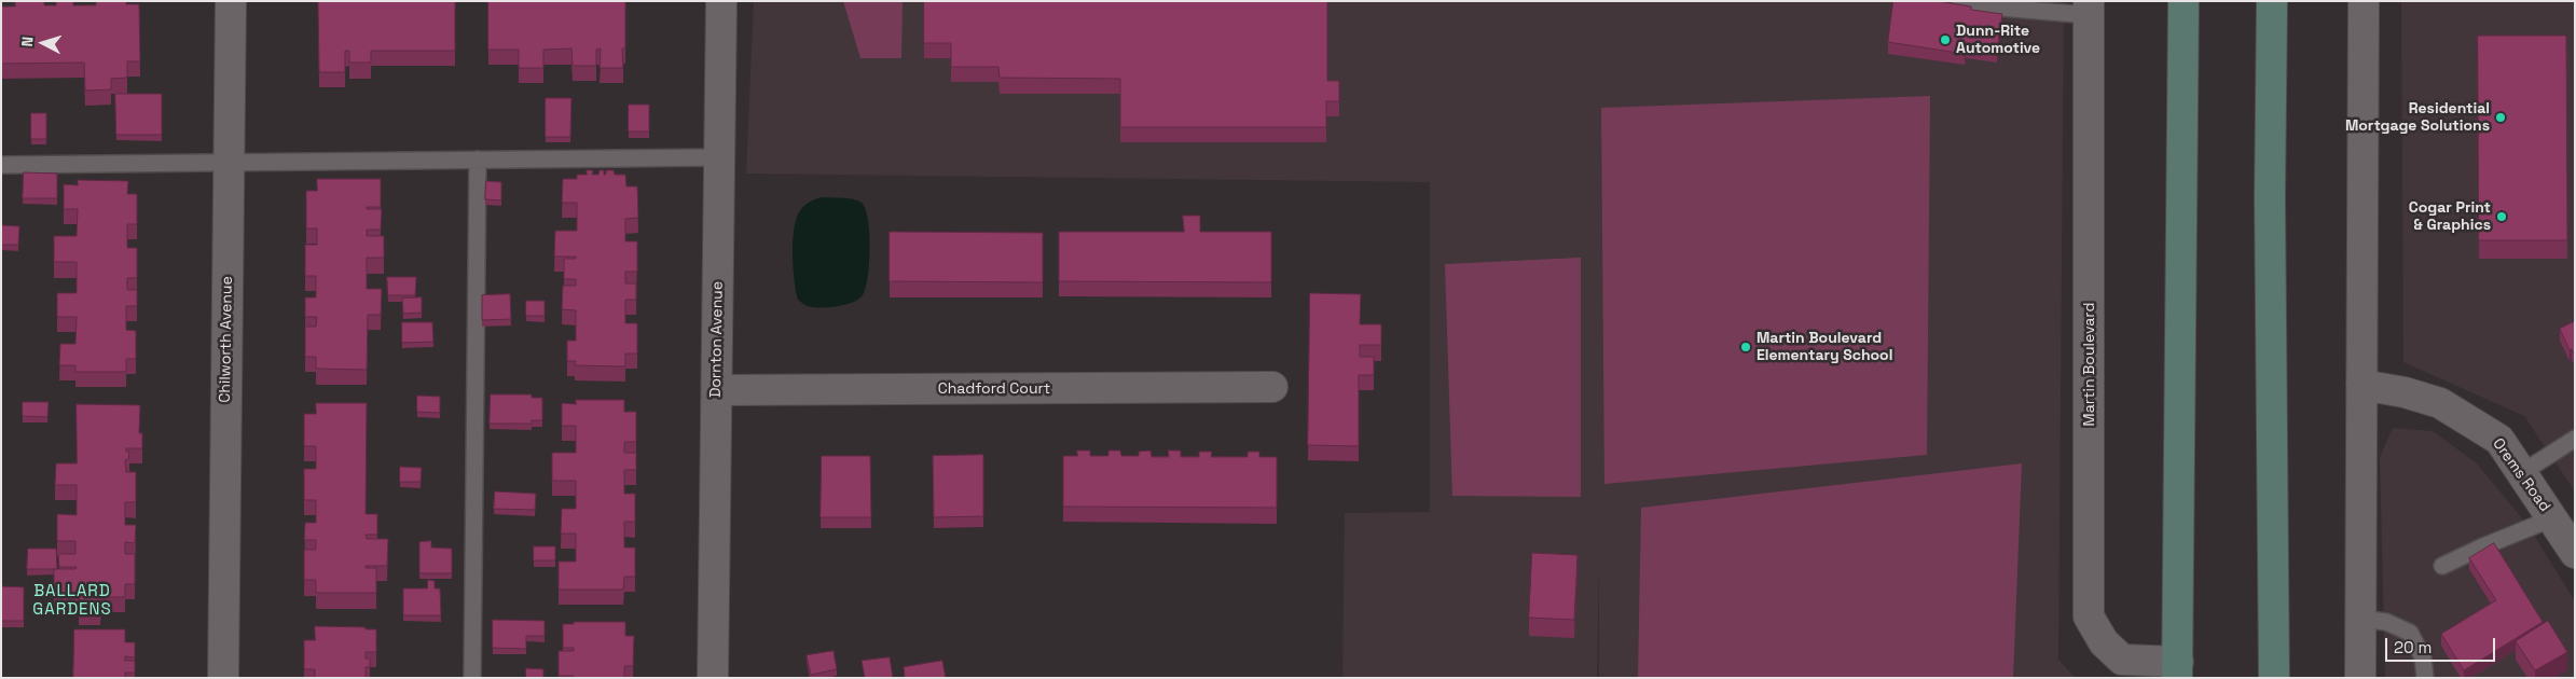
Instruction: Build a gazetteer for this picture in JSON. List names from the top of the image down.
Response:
{
  "streets": {
    "main road": ["Martin Boulevard"],
    "street": [
      "Chilworth Avenue",
      "Dornton Avenue",
      "Chadford Court",
      "Orems Road"
    ]
  },
  "crossings": [
    ["Dornton Avenue", "Chadford Court"]
  ],
  "districts": ["BALLARD GARDENS"],
  "places": [
    "Dunn-Rite Automotive",
    "Residential Mortgage Solutions",
    "Cogar Print & Graphics",
    "Martin Boulevard Elementary School"
  ],
  "scale_bar": "20 m",
  "north": "left"
}
